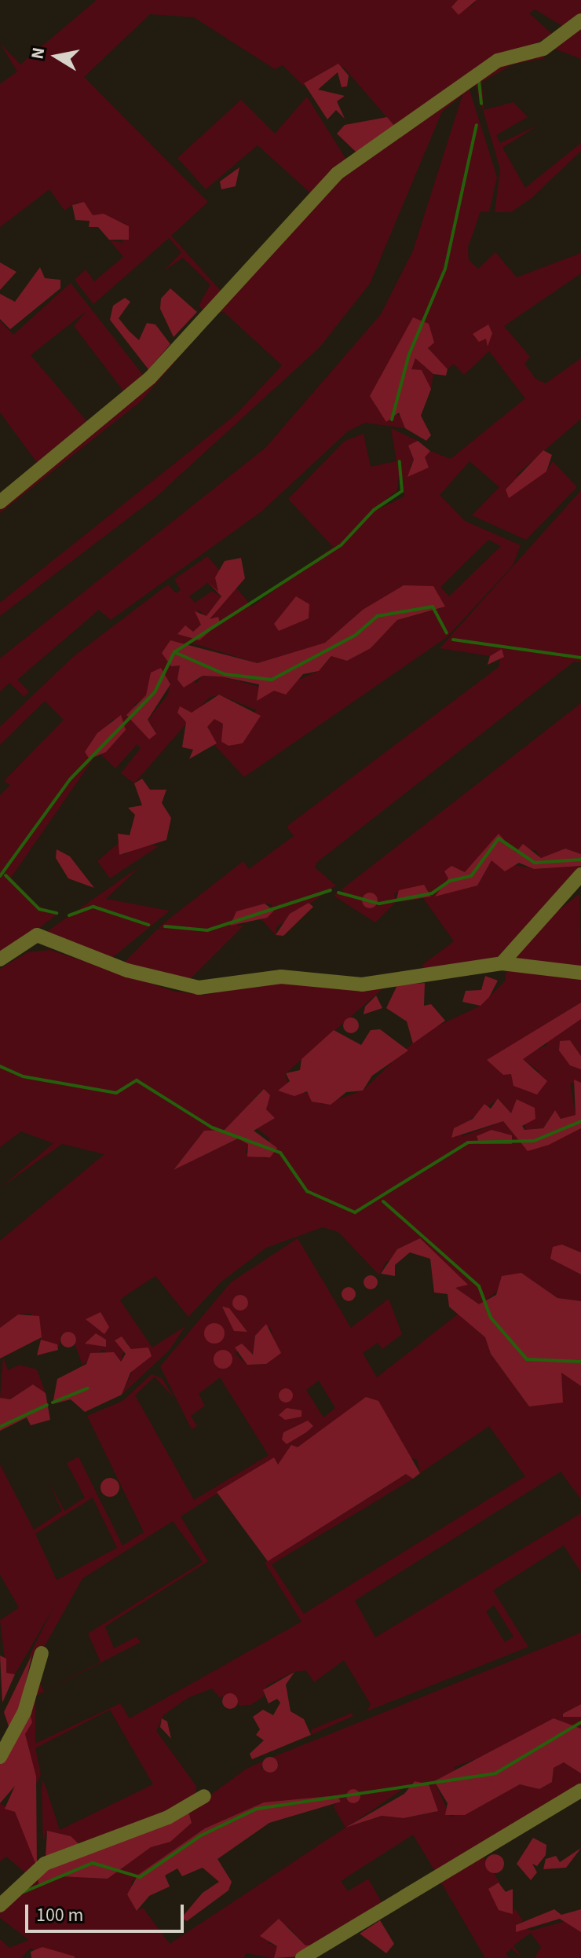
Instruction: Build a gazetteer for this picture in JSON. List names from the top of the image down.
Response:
{
  "scale_bar": "100 m",
  "north": "left"
}
